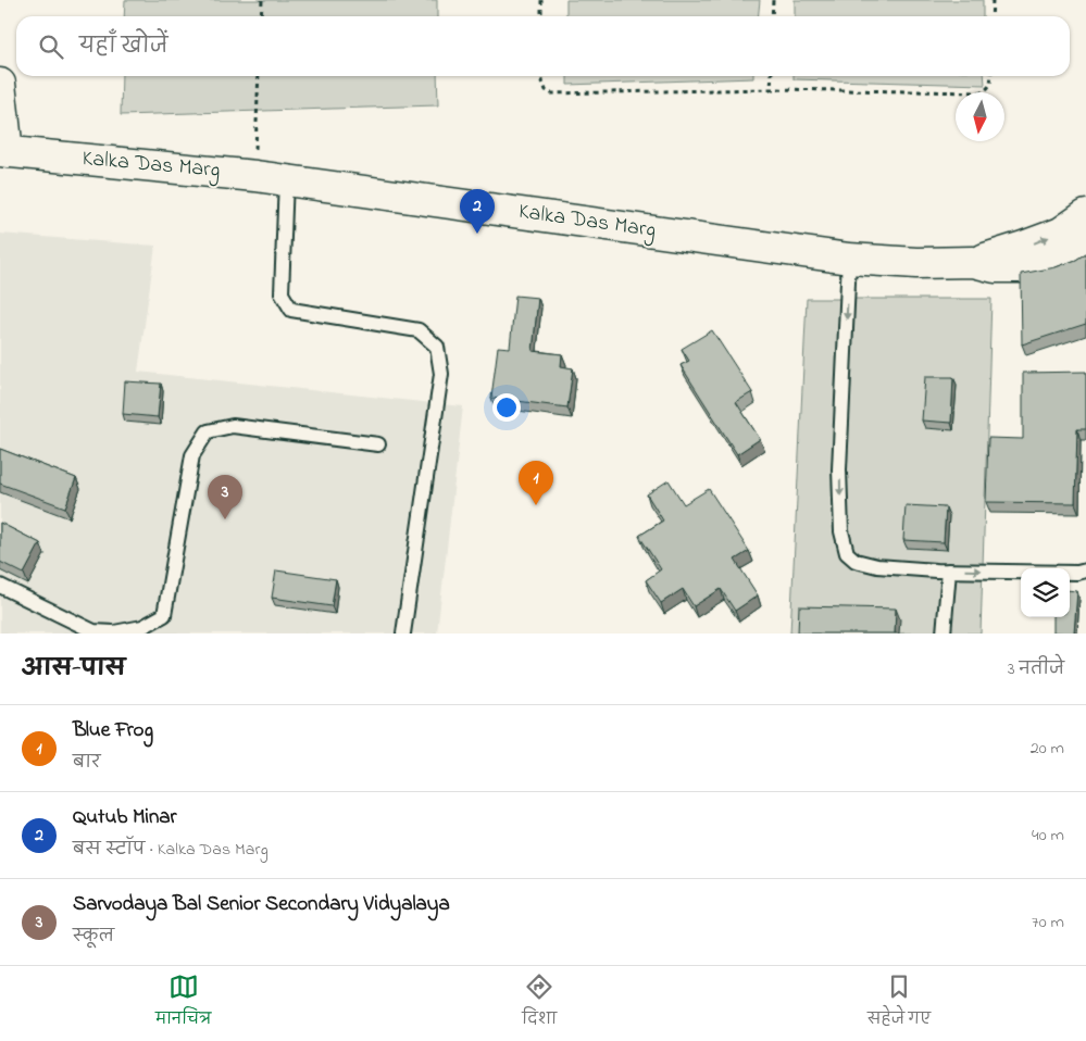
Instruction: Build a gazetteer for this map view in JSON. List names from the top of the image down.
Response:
{
  "streets": {
    "street": ["Kalka Das Marg"]
  },
  "north": "bottom",
  "page": {
    "search": "यहाँ खोजें",
    "pins": ["2", "1", "3"],
    "heading": ["आस-पास", "3 नतीजे"],
    "list": [
      {
        "mark": "1",
        "name": "Blue Frog",
        "note": "बार",
        "value": "20 m"
      },
      {
        "mark": "2",
        "name": "Qutub Minar",
        "note": "बस स्टॉप · Kalka Das Marg",
        "value": "40 m"
      },
      {
        "mark": "3",
        "name": "Sarvodaya Bal Senior Secondary Vidyalaya",
        "note": "स्कूल",
        "value": "70 m"
      }
    ],
    "nav": ["मानचित्र", "दिशा", "सहेजे गए"]
  }
}
